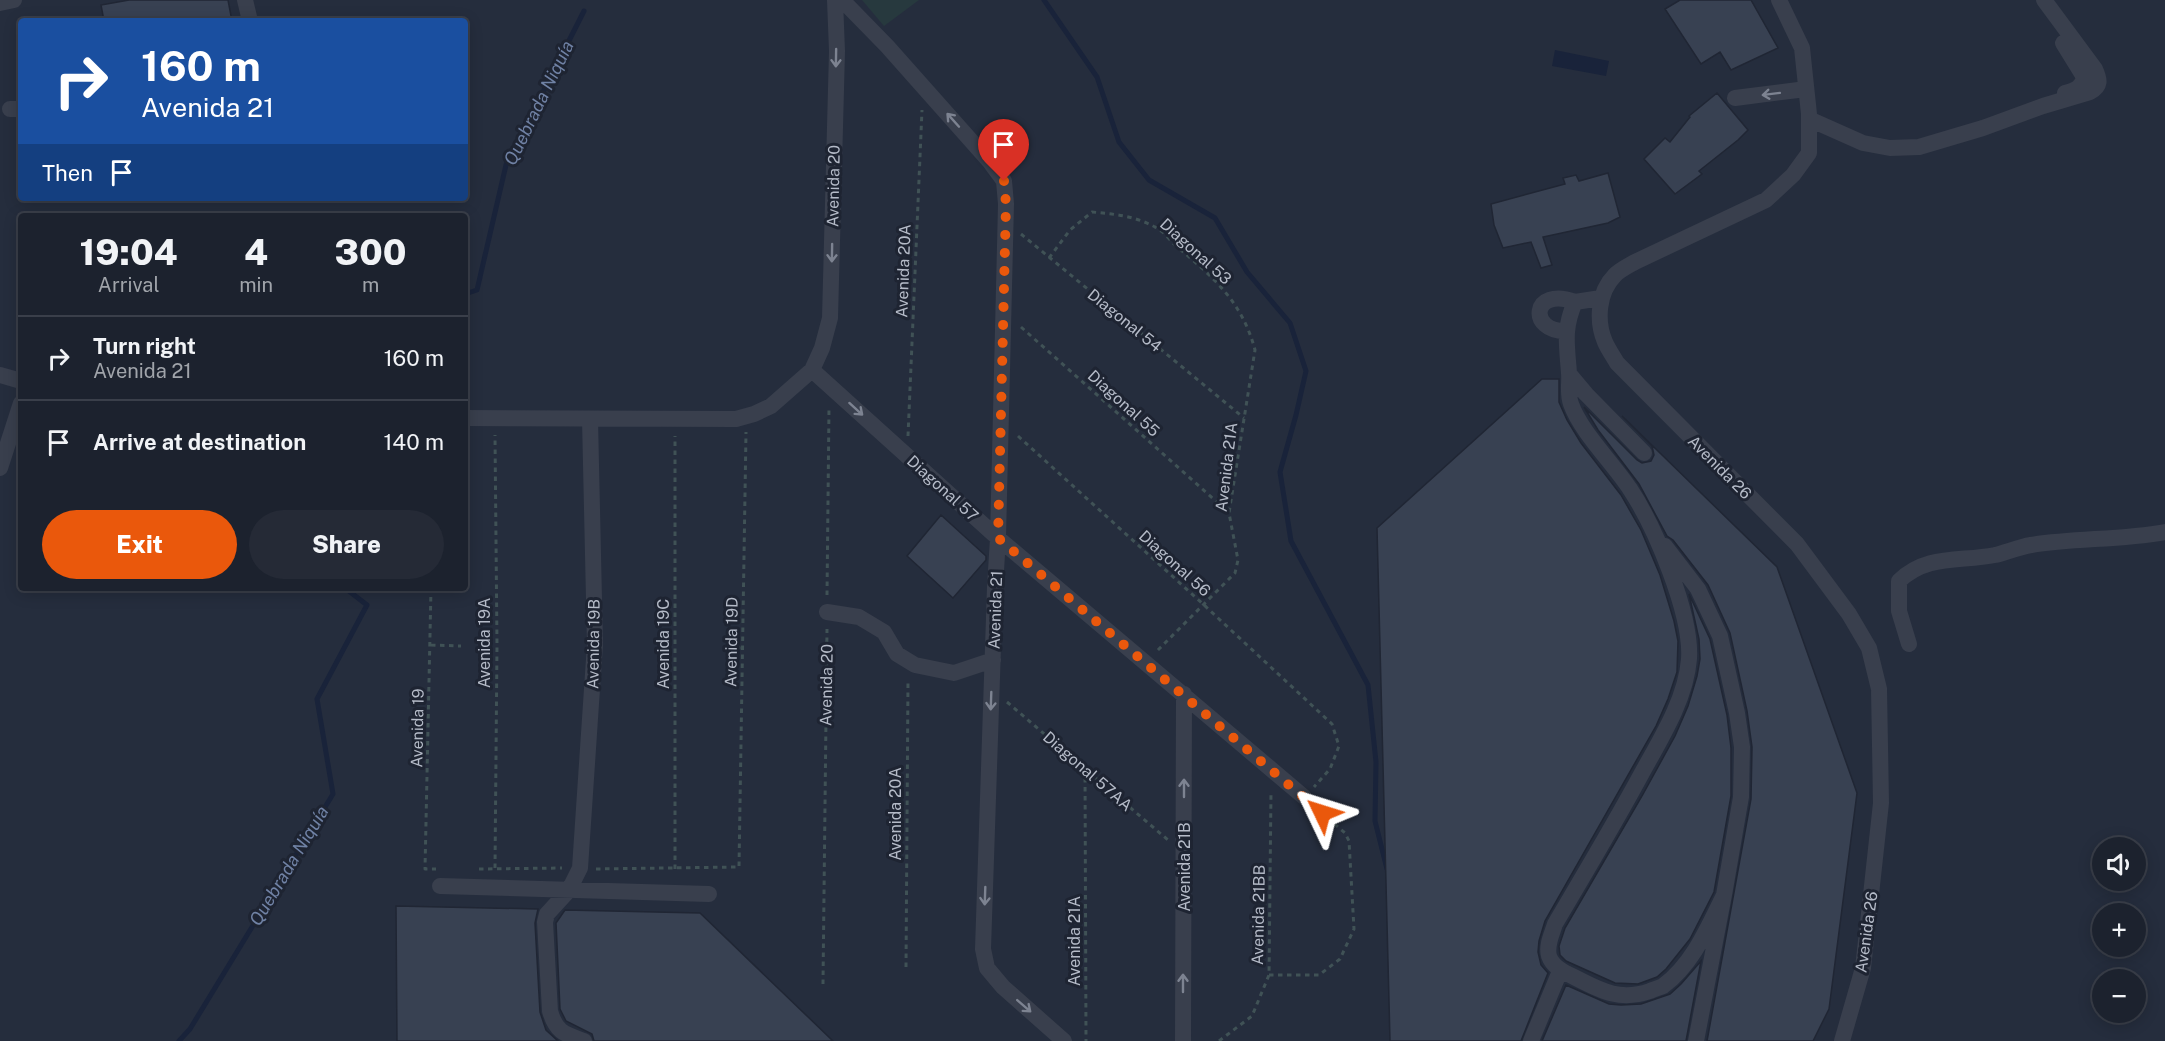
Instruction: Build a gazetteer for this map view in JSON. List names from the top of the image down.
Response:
{
  "streets": {
    "street": [
      "Avenida 20",
      "Avenida 26",
      "Diagonal 57",
      "Avenida 21",
      "Avenida 19B",
      "Avenida 21B"
    ],
    "path": [
      "Diagonal 53",
      "Avenida 20A",
      "Diagonal 54",
      "Diagonal 55",
      "Avenida 21A",
      "Diagonal 56",
      "Avenida 19D",
      "Avenida 19A",
      "Avenida 19C",
      "Avenida 19",
      "Diagonal 57AA",
      "Avenida 21BB"
    ]
  },
  "crossings": [
    ["Avenida 20", "Diagonal 57"],
    ["Diagonal 53", "Diagonal 54"],
    ["Diagonal 53", "Avenida 21A"],
    ["Avenida 20A", "Diagonal 57"],
    ["Avenida 20A", "Avenida 21"],
    ["Diagonal 54", "Avenida 21A"],
    ["Diagonal 54", "Avenida 21"],
    ["Diagonal 55", "Avenida 21A"],
    ["Diagonal 55", "Avenida 21"],
    ["Avenida 21A", "Diagonal 57"],
    ["Avenida 21A", "Diagonal 56"],
    ["Avenida 21A", "Diagonal 57AA"],
    ["Diagonal 57", "Diagonal 56"],
    ["Diagonal 57", "Avenida 21"],
    ["Diagonal 57", "Avenida 21B"],
    ["Diagonal 57", "Avenida 21BB"],
    ["Diagonal 56", "Avenida 21"],
    ["Avenida 21", "Diagonal 57AA"],
    ["Diagonal 57AA", "Avenida 21B"]
  ],
  "one_way": ["Avenida 20", "Avenida 21B"],
  "water": ["Quebrada Niquía"],
  "page": {
    "turn": ["160 m", "Avenida 21"],
    "then": "Then",
    "eta": [
      "19:04",
      "Arrival",
      "4",
      "min",
      "300",
      "m"
    ],
    "list": [
      {
        "name": "Turn right",
        "note": "Avenida 21",
        "value": "160 m"
      },
      {
        "name": "Arrive at destination",
        "value": "140 m"
      }
    ],
    "buttons": ["Exit", "Share"],
    "map_buttons": ["+", "−"]
  }
}
